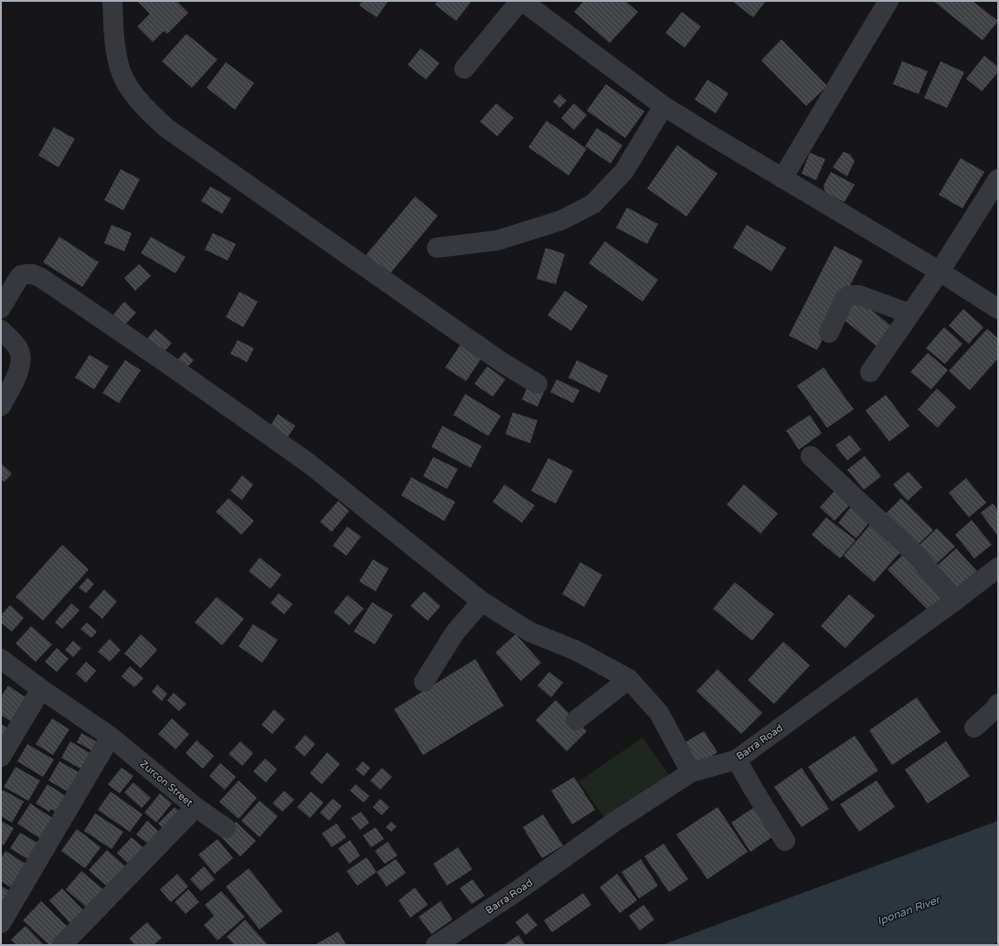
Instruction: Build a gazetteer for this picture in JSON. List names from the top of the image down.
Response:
{
  "streets": {
    "street": ["Barra Road", "Zurcon Street"]
  },
  "water": ["Iponan River"]
}
